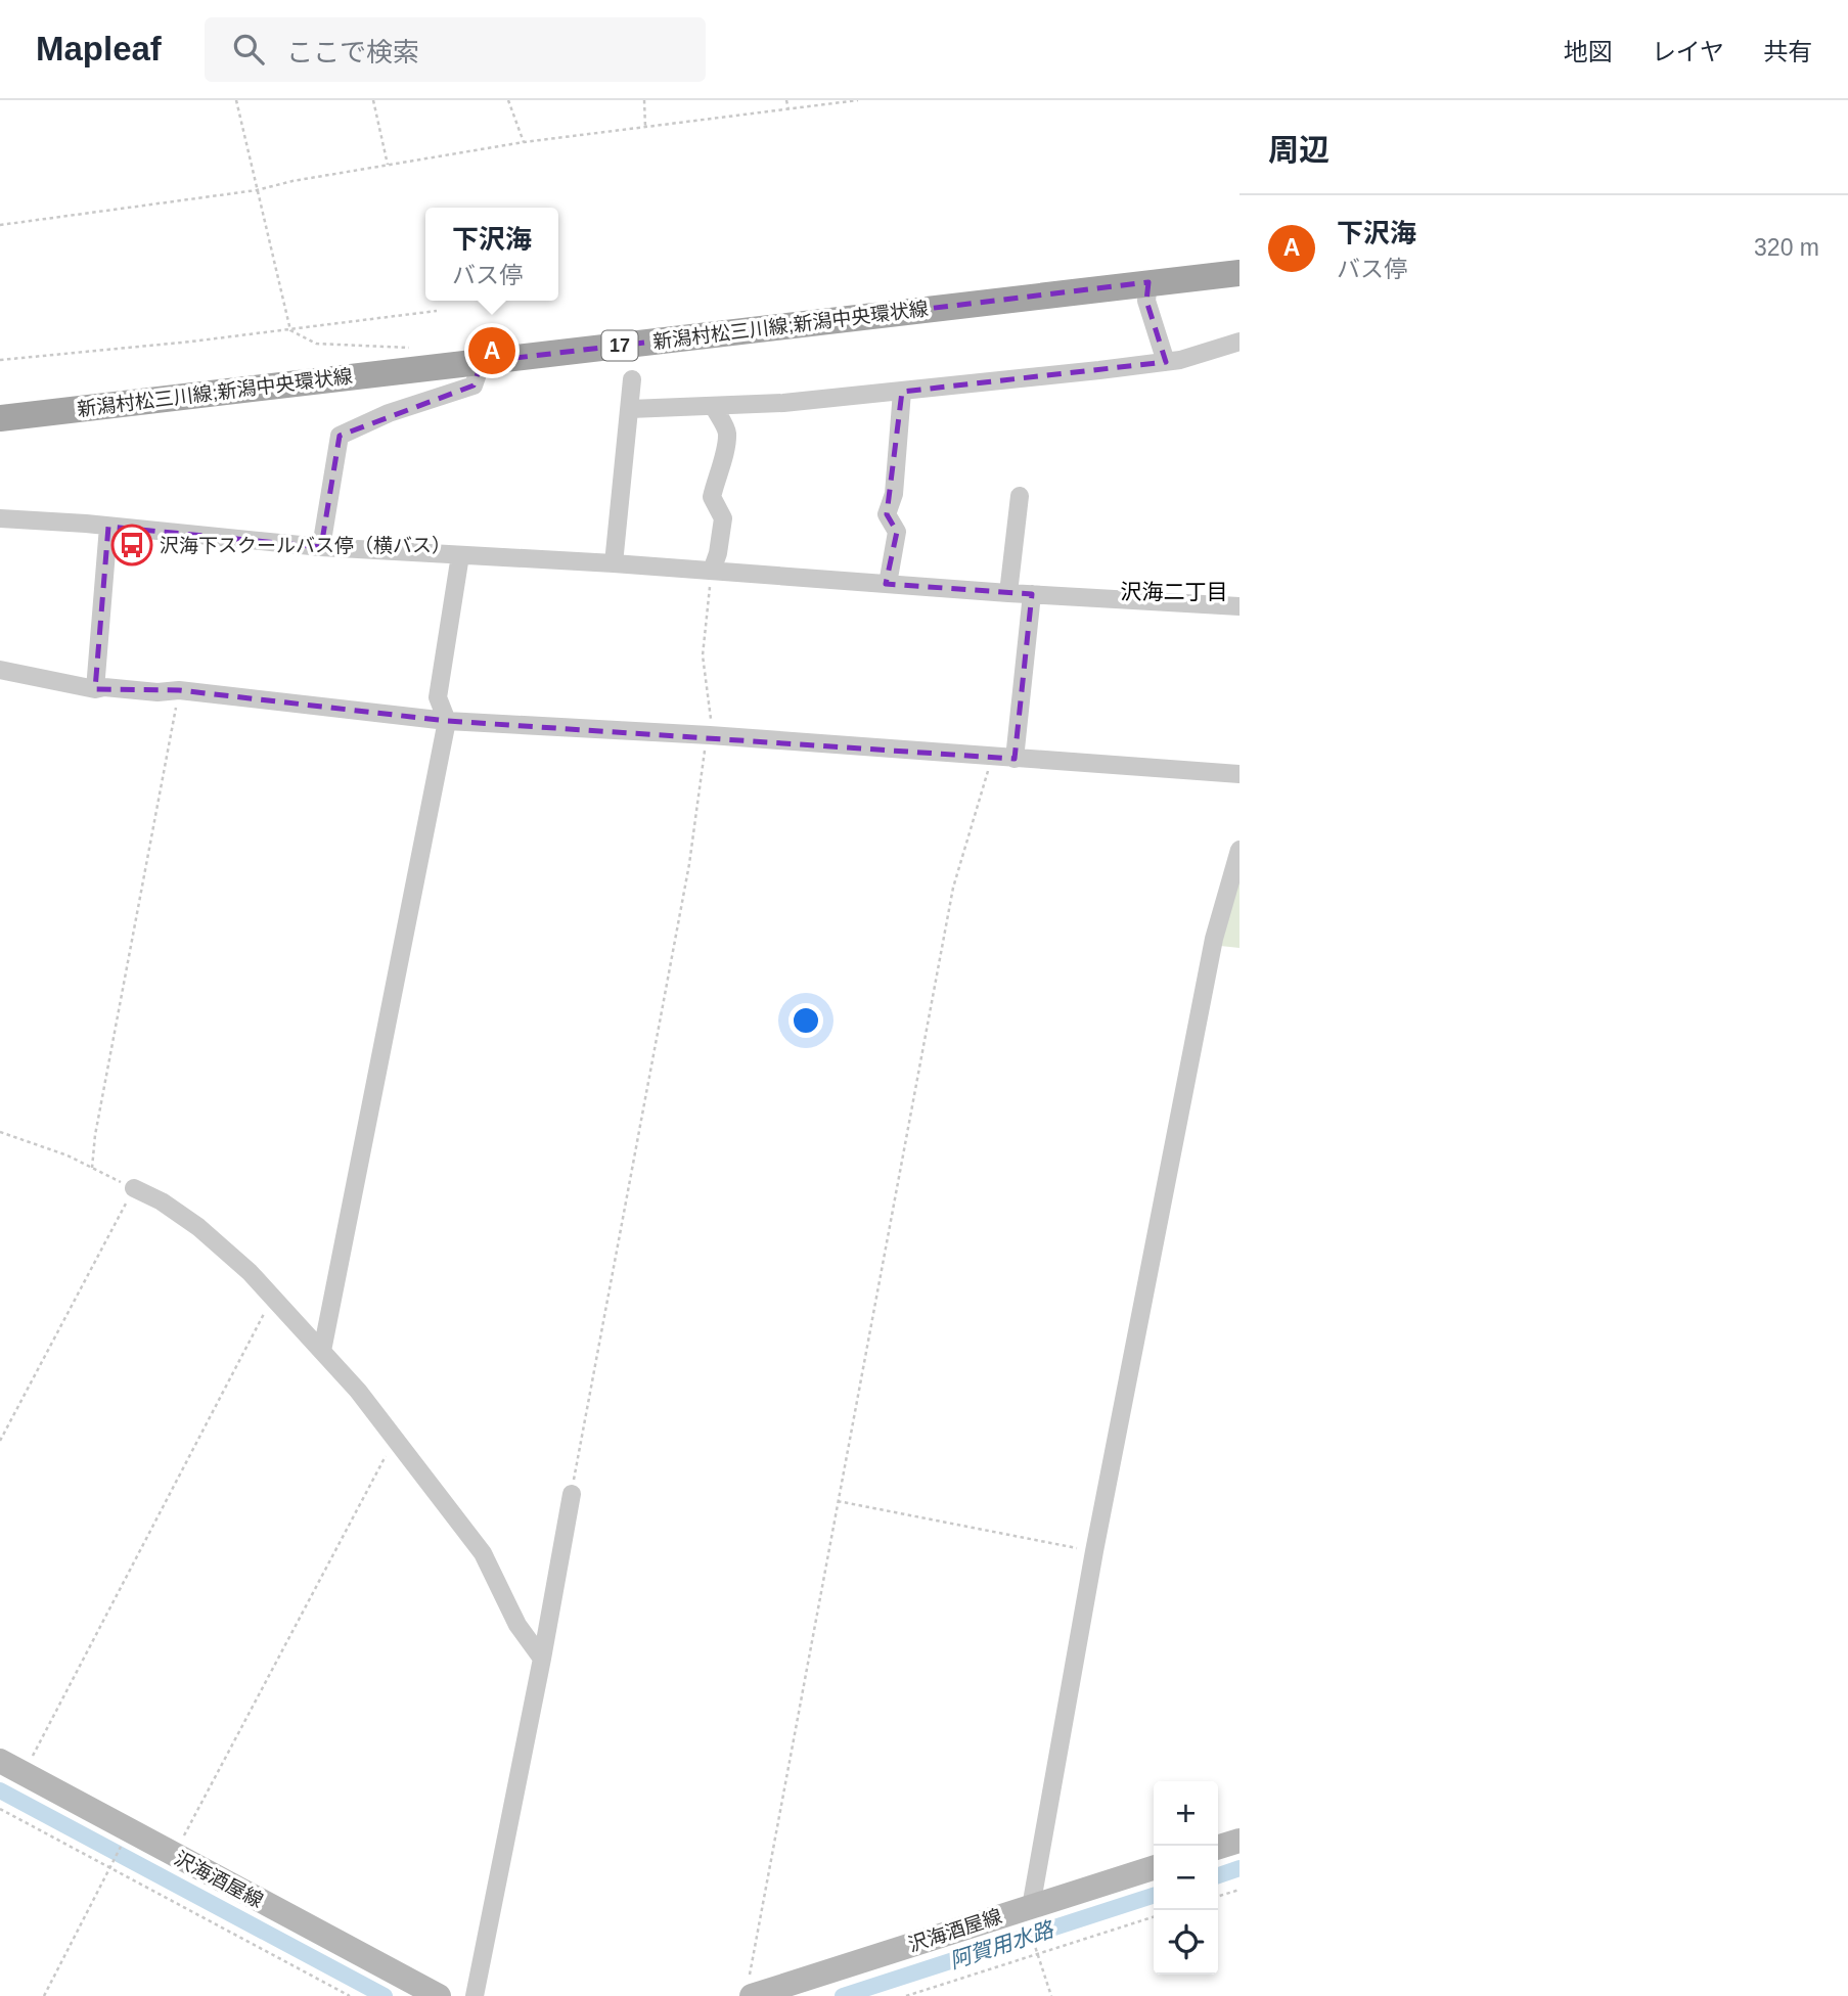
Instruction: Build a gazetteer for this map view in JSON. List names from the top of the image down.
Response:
{
  "streets": {
    "main road": ["新潟村松三川線;新潟中央環状線", "17", "沢海酒屋線"]
  },
  "districts": ["沢海二丁目"],
  "water": ["阿賀用水路"],
  "places": {
    "bus stop": ["沢海下スクールバス停（横バス）"]
  },
  "page": {
    "header": "Mapleaf",
    "search": "ここで検索",
    "nav": ["地図", "レイヤ", "共有"],
    "heading": "周辺",
    "list": [
      {
        "mark": "A",
        "name": "下沢海",
        "note": "バス停",
        "value": "320 m"
      }
    ],
    "popup": ["下沢海", "バス停"],
    "pins": "A",
    "map_buttons": ["+", "−"]
  }
}
